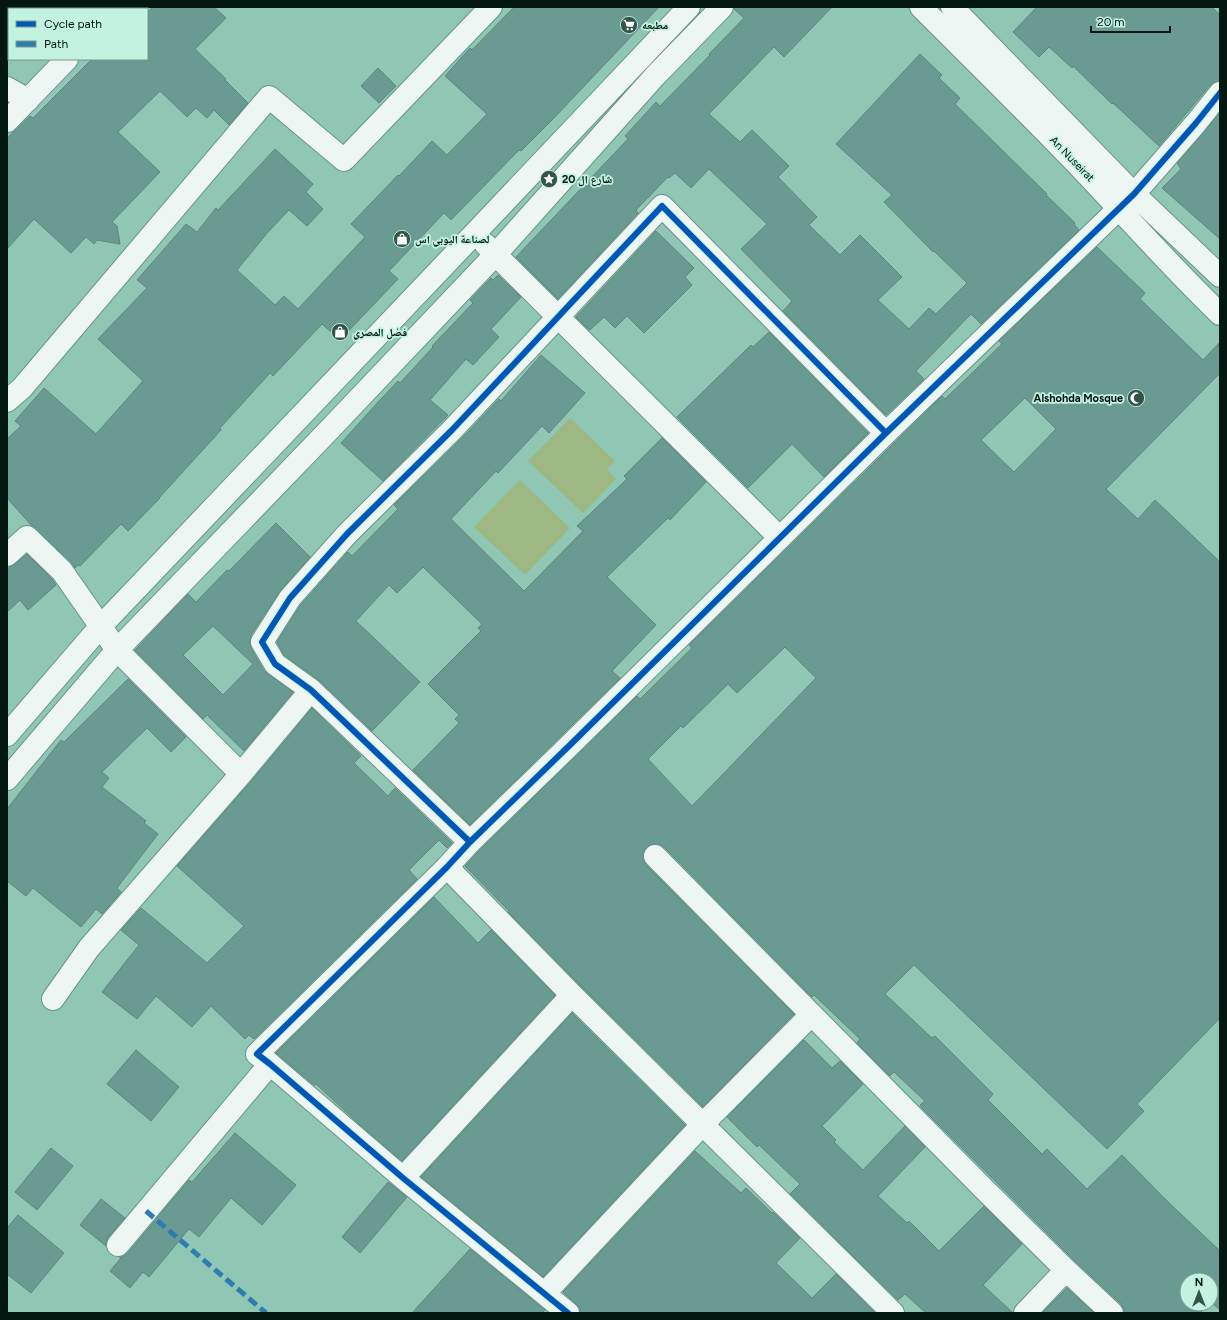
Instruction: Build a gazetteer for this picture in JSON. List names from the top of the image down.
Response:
{
  "streets": {
    "street": ["An Nuseirat"]
  },
  "places": {
    "supermarket": ["مطبعه"],
    "place": ["شارع ال 20"],
    "shop": ["لصناعة اليوبي اس", "فضل المصري"],
    "mosque": ["Alshohda Mosque"]
  },
  "legend": ["Cycle path", "Path"],
  "scale_bar": "20 m",
  "north": "top"
}
